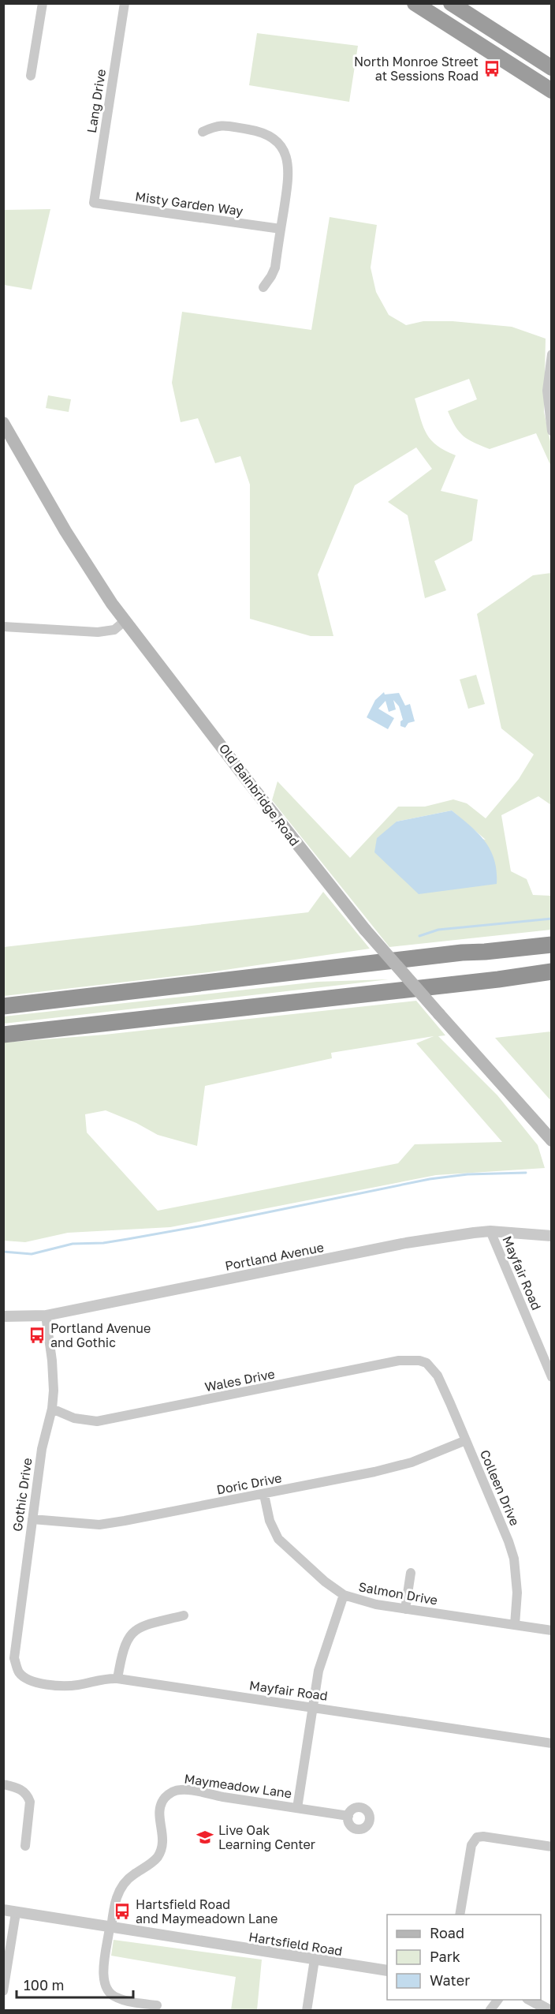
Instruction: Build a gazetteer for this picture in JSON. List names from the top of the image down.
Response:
{
  "streets": {
    "main road": ["Old Bainbridge Road"],
    "street": [
      "Lang Drive",
      "Misty Garden Way",
      "Portland Avenue",
      "Mayfair Road",
      "Wales Drive",
      "Doric Drive",
      "Colleen Drive",
      "Gothic Drive",
      "Salmon Drive",
      "Maymeadow Lane",
      "Hartsfield Road"
    ]
  },
  "crossings": [
    ["Lang Drive", "Misty Garden Way"],
    ["Portland Avenue", "Mayfair Road"],
    ["Portland Avenue", "Gothic Drive"],
    ["Mayfair Road", "Gothic Drive"],
    ["Wales Drive", "Colleen Drive"],
    ["Wales Drive", "Gothic Drive"],
    ["Doric Drive", "Colleen Drive"],
    ["Doric Drive", "Gothic Drive"],
    ["Doric Drive", "Salmon Drive"],
    ["Colleen Drive", "Salmon Drive"],
    ["Maymeadow Lane", "Hartsfield Road"]
  ],
  "places": {
    "bus stop": ["North Monroe Street at Sessions Road", "Portland Avenue and Gothic", "Hartsfield Road and Maymeadown Lane"],
    "school or university": ["Live Oak Learning Center"]
  },
  "legend": ["Road", "Park", "Water"],
  "scale_bar": "100 m"
}
